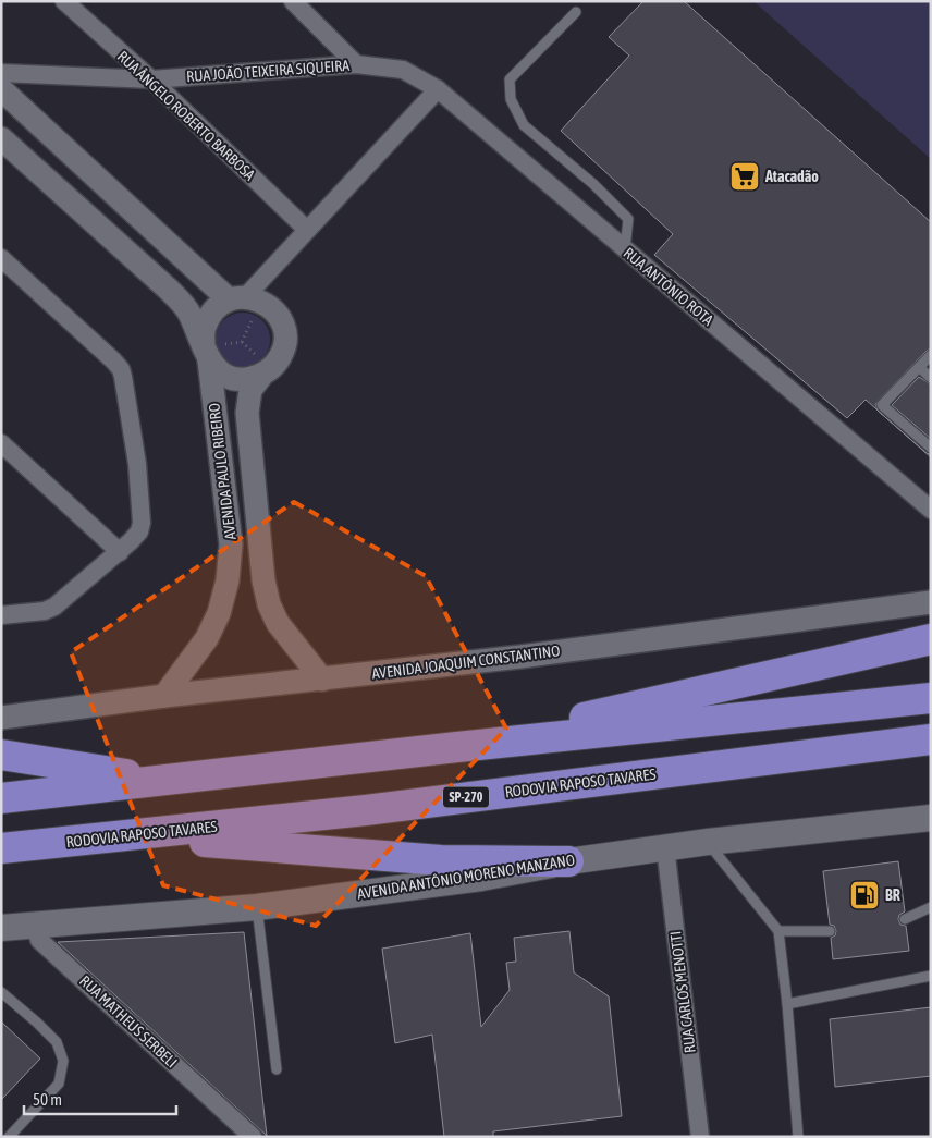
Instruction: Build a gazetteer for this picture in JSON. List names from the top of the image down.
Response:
{
  "streets": {
    "highway": ["RODOVIA RAPOSO TAVARES", "SP-270"],
    "main road": ["AVENIDA ANTÔNIO MORENO MANZANO"],
    "street": [
      "RUA JOÃO TEIXEIRA SIQUEIRA",
      "RUA ÂNGELO ROBERTO BARBOSA",
      "RUA ANTÔNIO ROTA",
      "AVENIDA PAULO RIBEIRO",
      "AVENIDA JOAQUIM CONSTANTINO",
      "RUA CARLOS MENOTTI",
      "RUA MATHEUS SERBELI"
    ]
  },
  "crossings": [
    ["RUA JOÃO TEIXEIRA SIQUEIRA", "RUA ÂNGELO ROBERTO BARBOSA"],
    ["RUA JOÃO TEIXEIRA SIQUEIRA", "RUA ANTÔNIO ROTA"],
    ["AVENIDA PAULO RIBEIRO", "AVENIDA JOAQUIM CONSTANTINO"],
    ["AVENIDA ANTÔNIO MORENO MANZANO", "RUA CARLOS MENOTTI"],
    ["AVENIDA ANTÔNIO MORENO MANZANO", "RUA MATHEUS SERBELI"]
  ],
  "places": {
    "supermarket": ["Atacadão"],
    "fuel station": ["BR"]
  },
  "scale_bar": "50 m"
}
